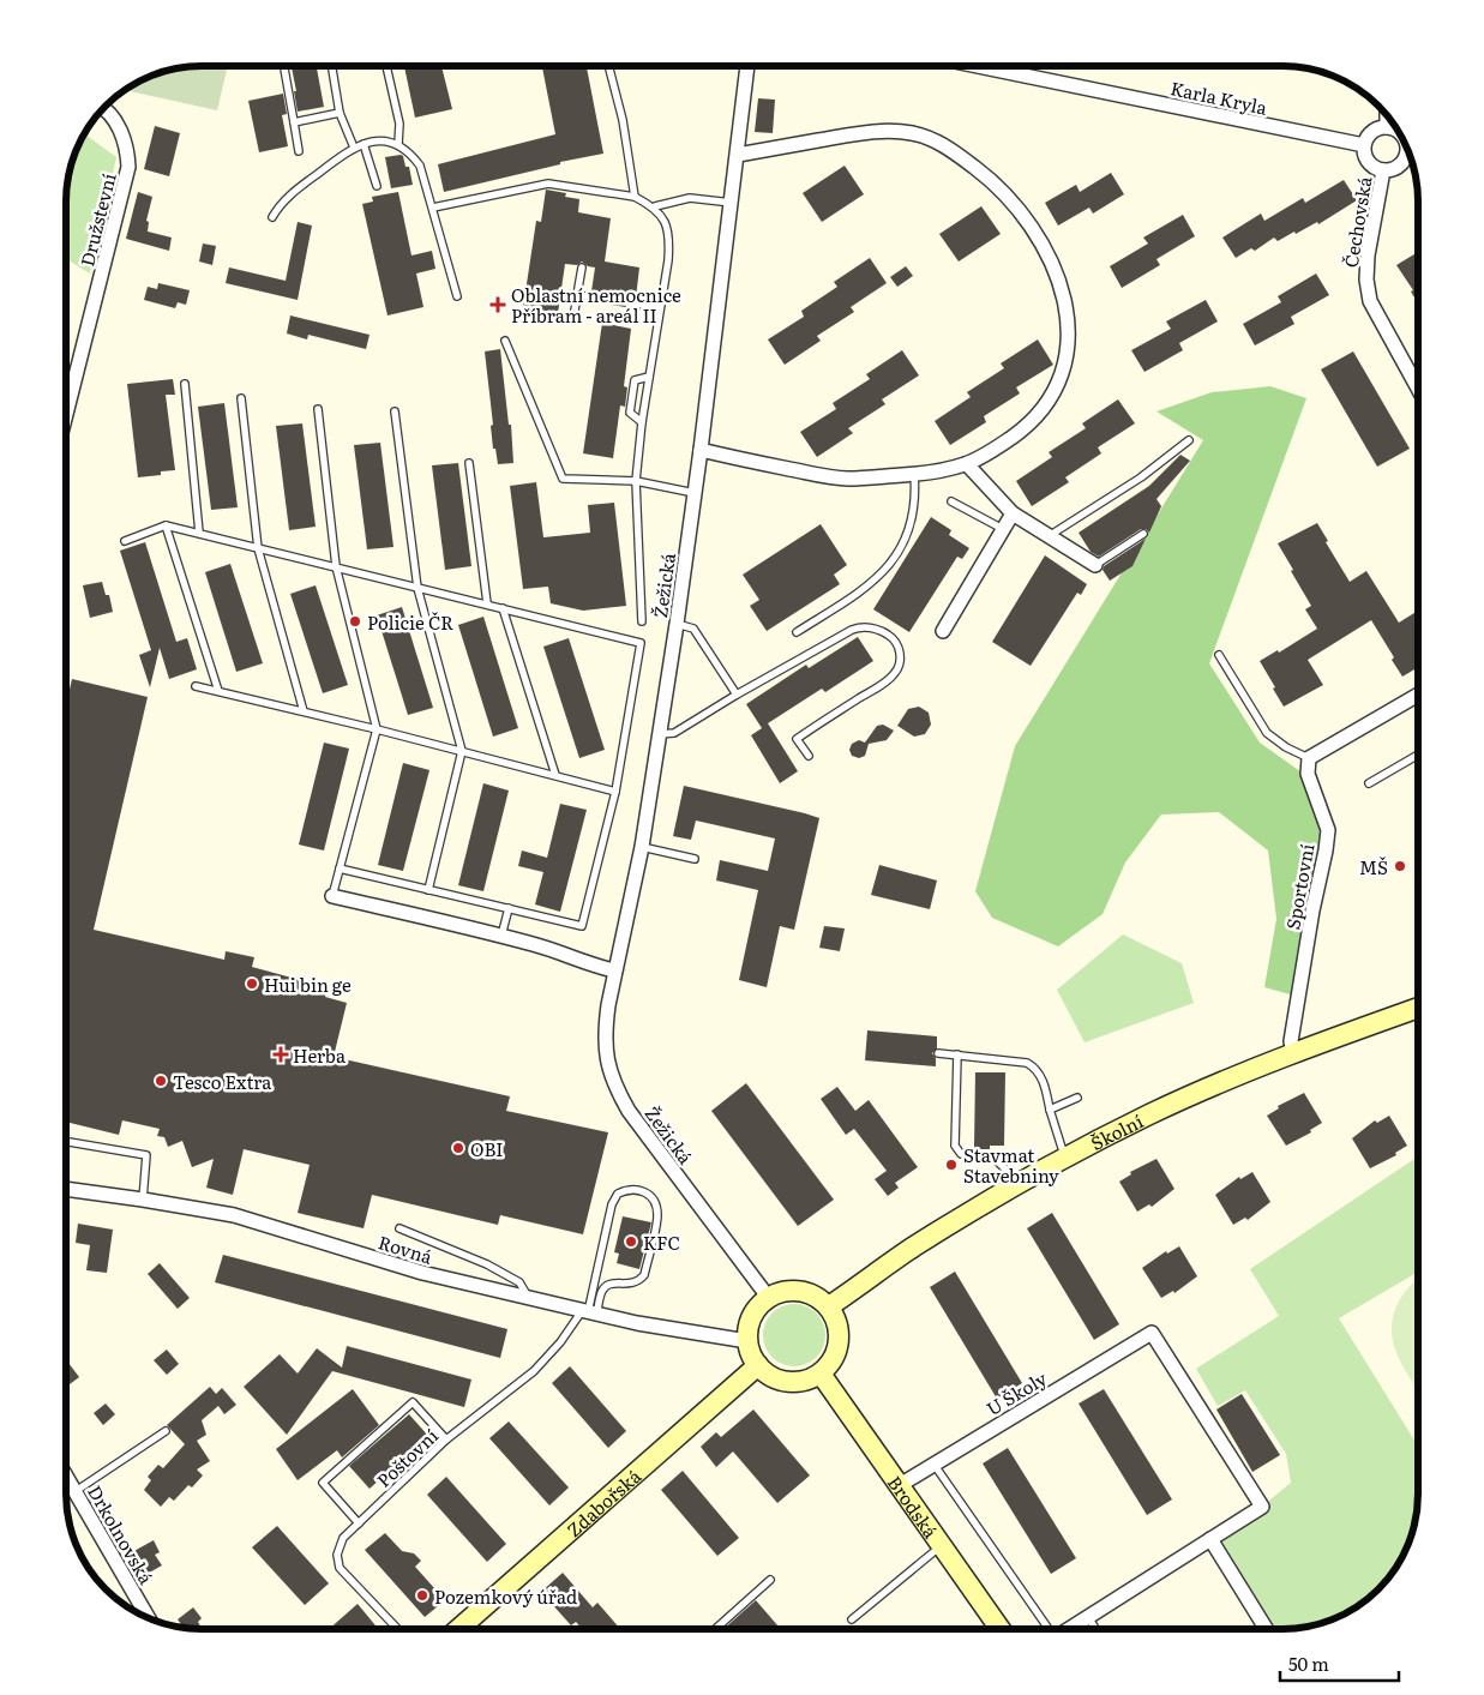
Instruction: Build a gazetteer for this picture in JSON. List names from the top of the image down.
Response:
{
  "streets": {
    "street": [
      "Karla Kryla",
      "Družstevní",
      "Čechovská",
      "Žežická",
      "Sportovní",
      "Školní",
      "Rovná",
      "U Školy",
      "Zdabořská",
      "Brodská",
      "Drkolnovská"
    ],
    "lane": ["Poštovní"]
  },
  "crossings": [
    ["Žežická", "Školní"],
    ["Žežická", "Rovná"],
    ["Žežická", "Zdabořská"],
    ["Žežická", "Brodská"],
    ["Sportovní", "Školní"],
    ["Školní", "Rovná"],
    ["Školní", "Zdabořská"],
    ["Školní", "Brodská"],
    ["Rovná", "Poštovní"],
    ["Rovná", "Zdabořská"],
    ["Rovná", "Brodská"],
    ["U Školy", "Brodská"],
    ["Zdabořská", "Brodská"]
  ],
  "places": {
    "health": ["Oblastní nemocnice Příbram - areál II", "Herba"],
    "other": [
      "Policie ČR",
      "MŠ",
      "Hui bin ge",
      "Tesco Extra",
      "OBI",
      "Stavmat Stavebniny",
      "KFC",
      "Pozemkový úřad"
    ]
  },
  "scale_bar": "50 m"
}
